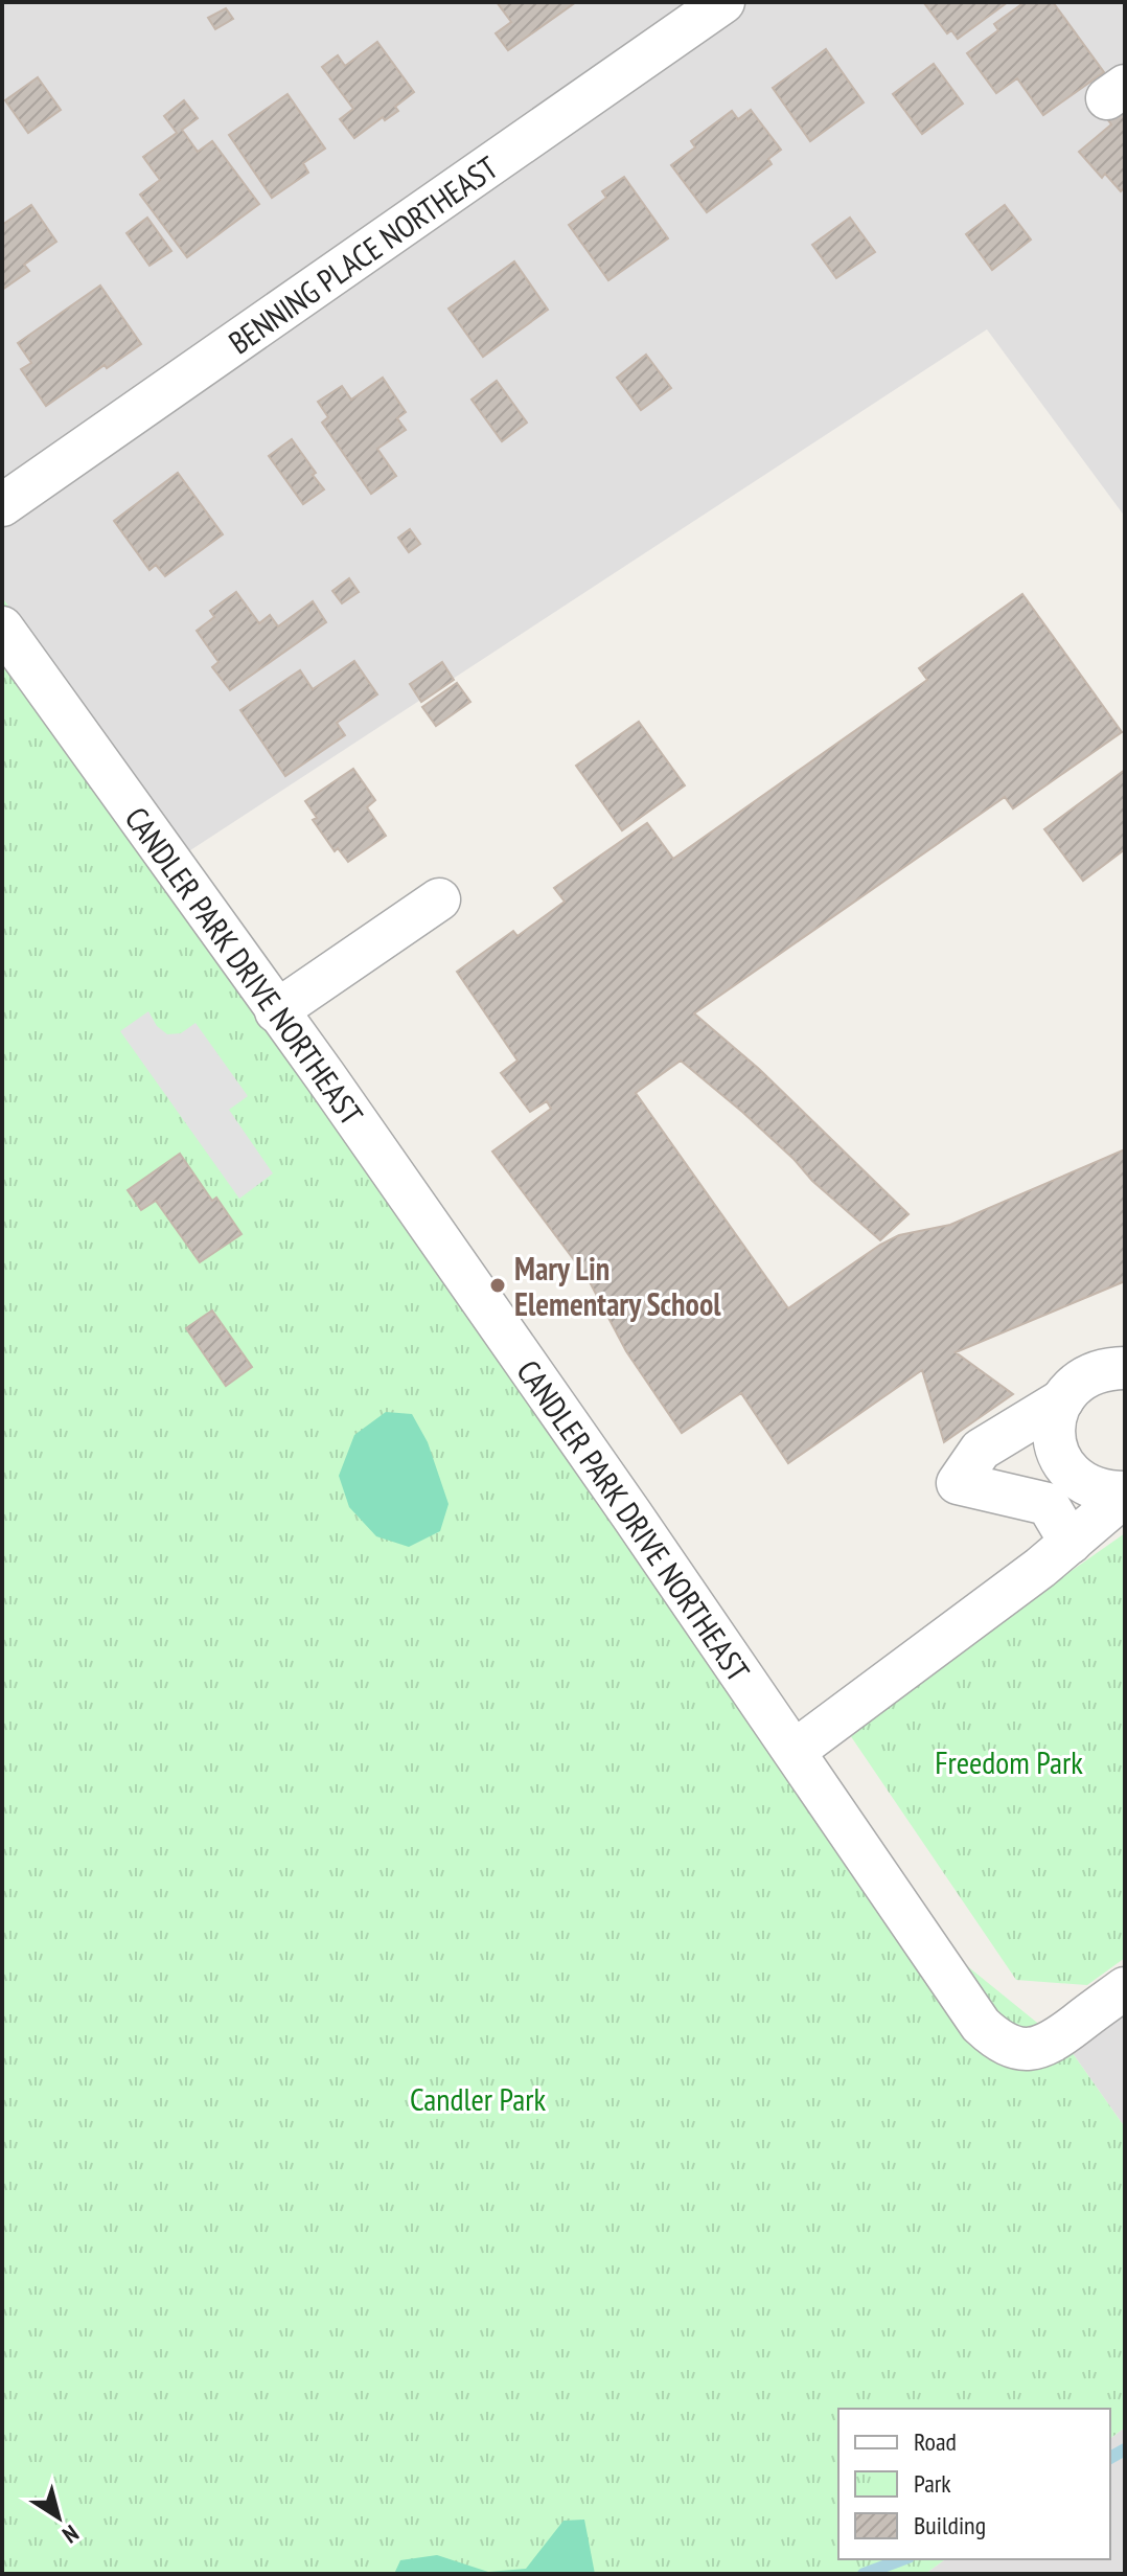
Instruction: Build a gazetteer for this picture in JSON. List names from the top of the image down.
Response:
{
  "streets": {
    "street": ["BENNING PLACE NORTHEAST", "CANDLER PARK DRIVE NORTHEAST"]
  },
  "parks": ["Freedom Park", "Candler Park"],
  "places": ["Mary Lin Elementary School"],
  "legend": ["Road", "Park", "Building"],
  "north": "bottom right"
}
